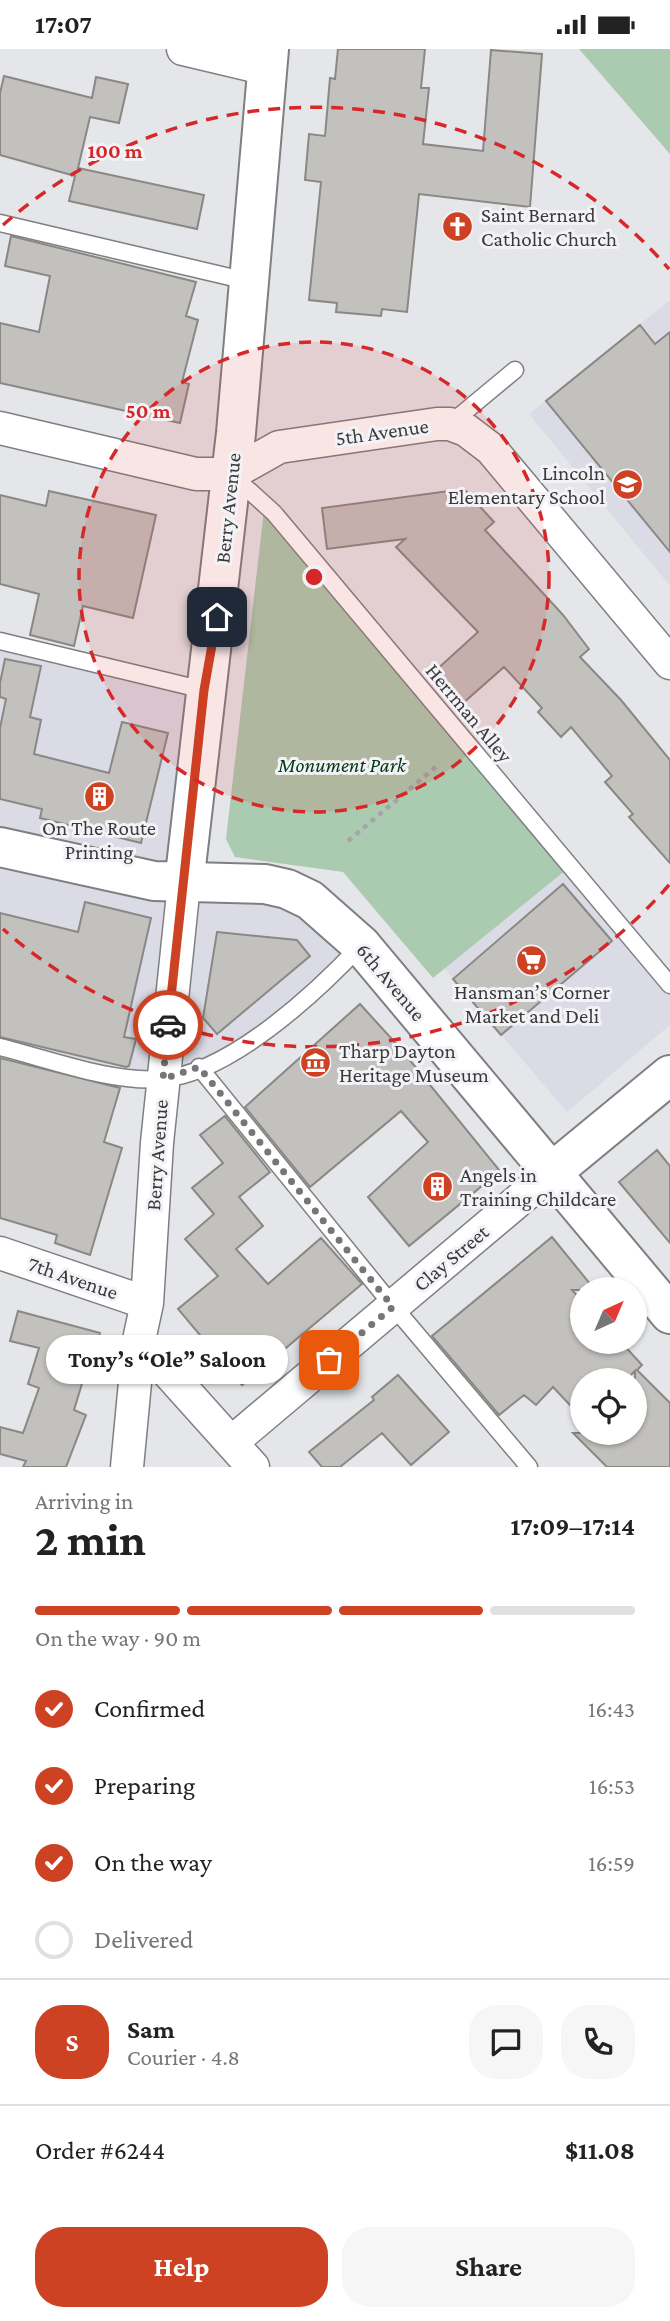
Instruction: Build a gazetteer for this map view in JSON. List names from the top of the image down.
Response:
{
  "streets": {
    "street": [
      "5th Avenue",
      "Berry Avenue",
      "6th Avenue",
      "Clay Street",
      "7th Avenue"
    ],
    "lane": ["Herrman Alley"]
  },
  "crossings": [
    ["5th Avenue", "Berry Avenue"],
    ["5th Avenue", "Herrman Alley"],
    ["Berry Avenue", "Herrman Alley"],
    ["Berry Avenue", "6th Avenue"],
    ["Berry Avenue", "7th Avenue"],
    ["6th Avenue", "Clay Street"]
  ],
  "parks": ["Monument Park"],
  "places": {
    "church": ["Saint Bernard Catholic Church"],
    "school or university": ["Lincoln Elementary School"],
    "building": ["On The Route Printing", "Angels in Training Childcare"],
    "supermarket": ["Hansman’s Corner Market and Deli"],
    "museum": ["Tharp Dayton Heritage Museum"],
    "other": ["Tony’s “Ole” Saloon"]
  },
  "north": "top right",
  "page": {
    "status": "17:07",
    "bubble": "Tony’s “Ole” Saloon",
    "heading": ["2 min", "Arriving in", "17:09–17:14"],
    "panel": [
      "Sam",
      "Courier · 4.8",
      "Order #6244",
      "$11.08"
    ],
    "bar": "On the way · 90 m",
    "list": [
      ["Confirmed", "16:43"],
      ["Preparing", "16:53"],
      ["On the way", "16:59"],
      "Delivered"
    ],
    "round": "S",
    "buttons": ["Help", "Share"]
  },
  "rings": ["100 m", "50 m"]
}
